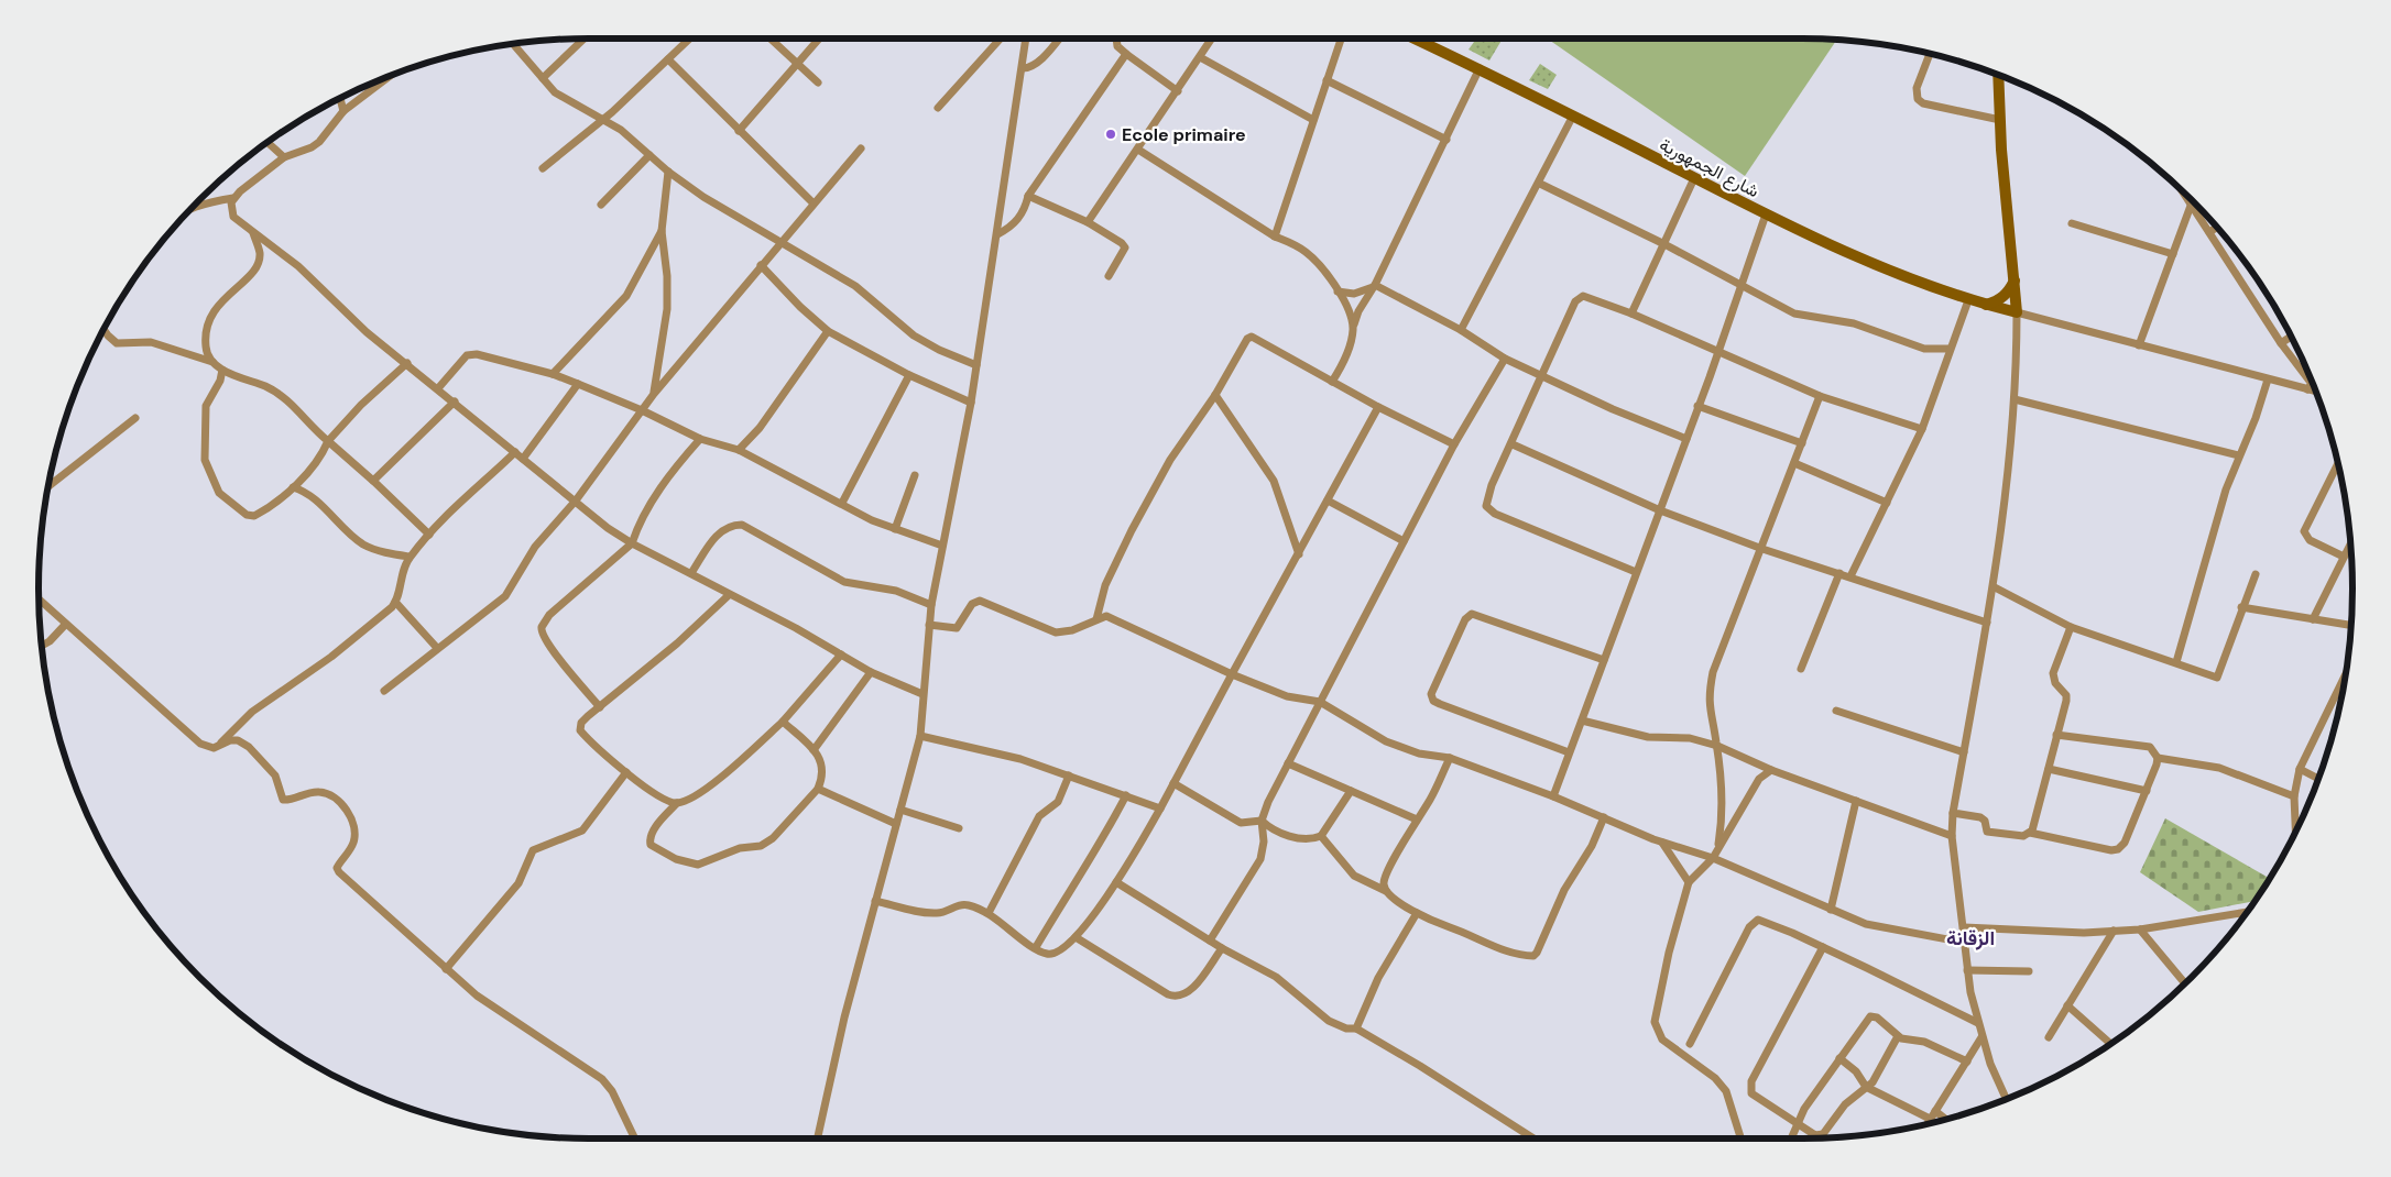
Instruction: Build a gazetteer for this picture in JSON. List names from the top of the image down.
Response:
{
  "streets": {
    "main road": ["شارع الجمهورية"]
  },
  "districts": ["الزقانة"],
  "places": ["Ecole primaire"]
}
